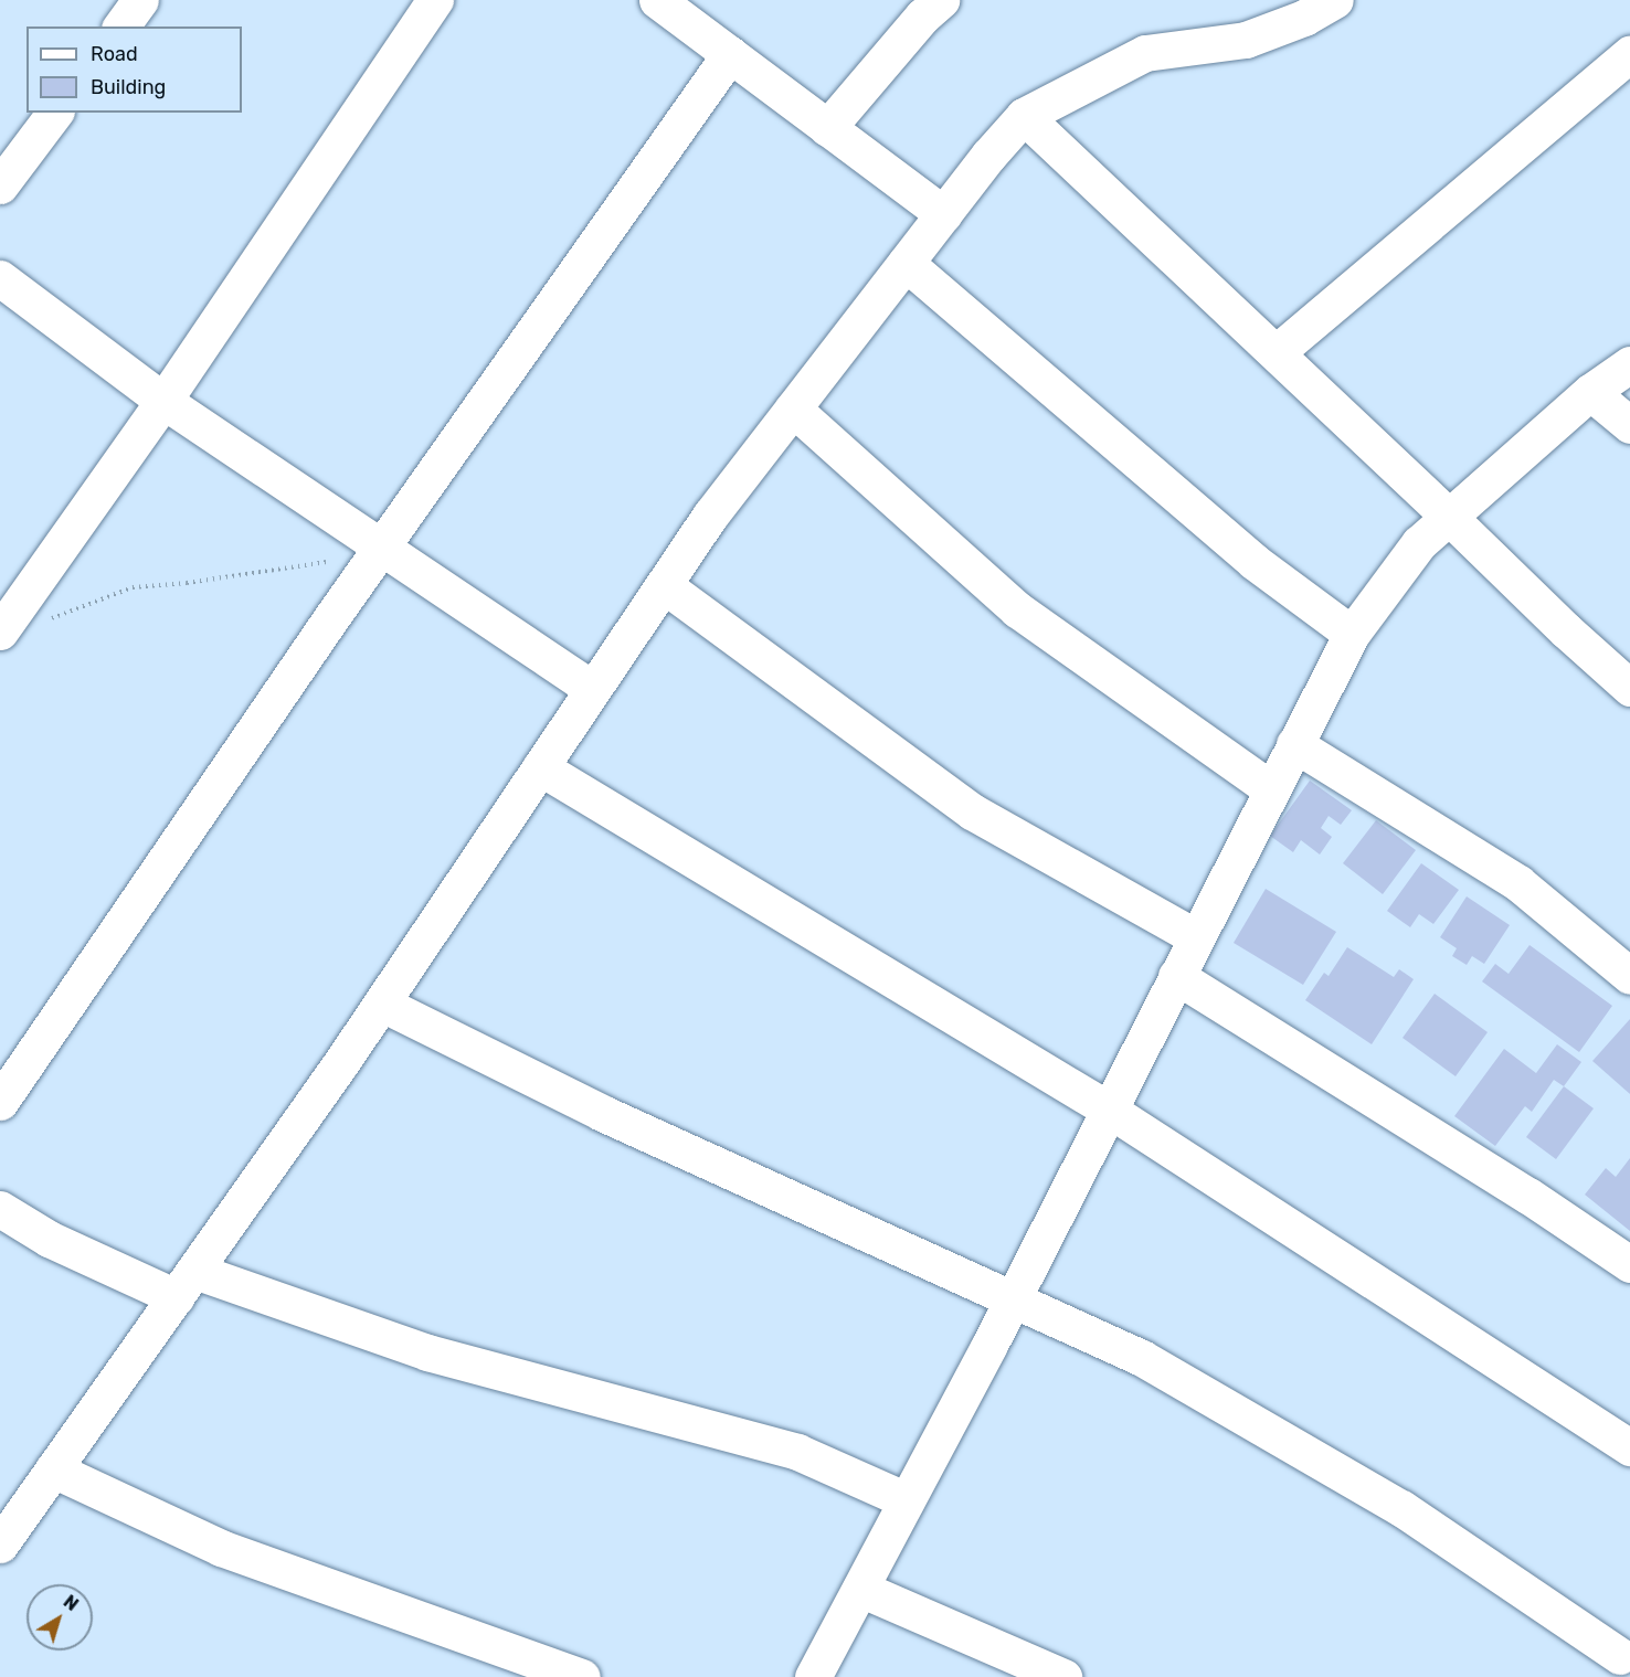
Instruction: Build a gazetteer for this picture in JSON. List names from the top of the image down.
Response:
{
  "legend": ["Road", "Building"],
  "north": "top right"
}
